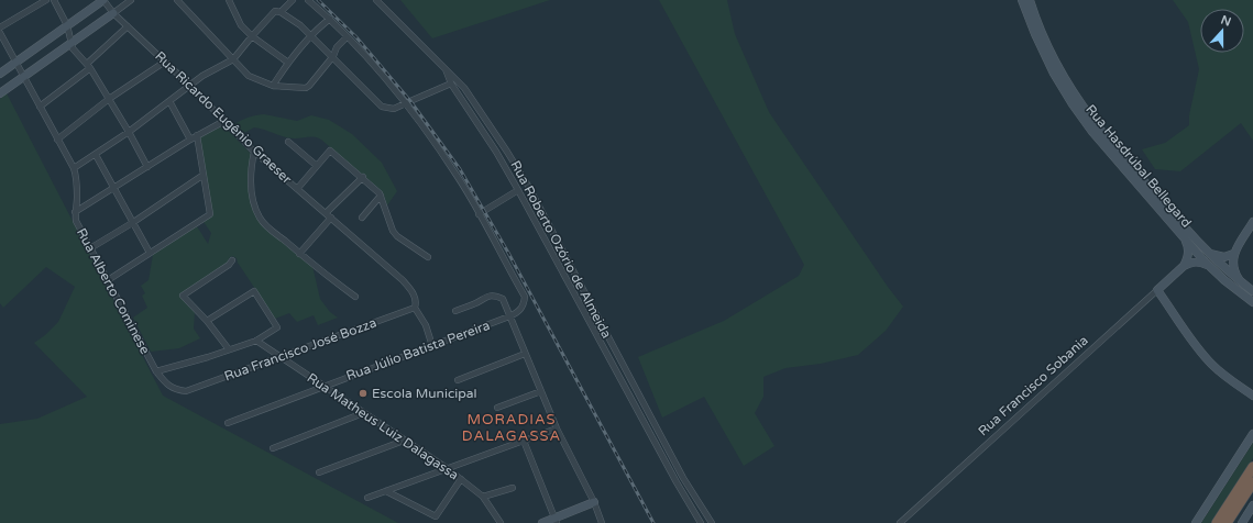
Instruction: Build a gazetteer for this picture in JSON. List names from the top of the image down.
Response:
{
  "streets": {
    "street": [
      "Rua Ricardo Eugênio Graeser",
      "Rua Hasdrúbal Bellegard",
      "Rua Roberto Ozório de Almeida",
      "Rua Alberto Cominese",
      "Rua Francisco José Bozza",
      "Rua Júlio Batista Pereira",
      "Rua Francisco Sobania",
      "Rua Matheus Luiz Dalagassa"
    ]
  },
  "crossings": [
    ["Rua Ricardo Eugênio Graeser", "Rua Francisco José Bozza"],
    ["Rua Alberto Cominese", "Rua Francisco José Bozza"],
    ["Rua Francisco José Bozza", "Rua Matheus Luiz Dalagassa"],
    ["Rua Júlio Batista Pereira", "Rua Matheus Luiz Dalagassa"]
  ],
  "districts": ["MORADIAS DALAGASSA"],
  "places": ["Escola Municipal"],
  "north": "top"
}
